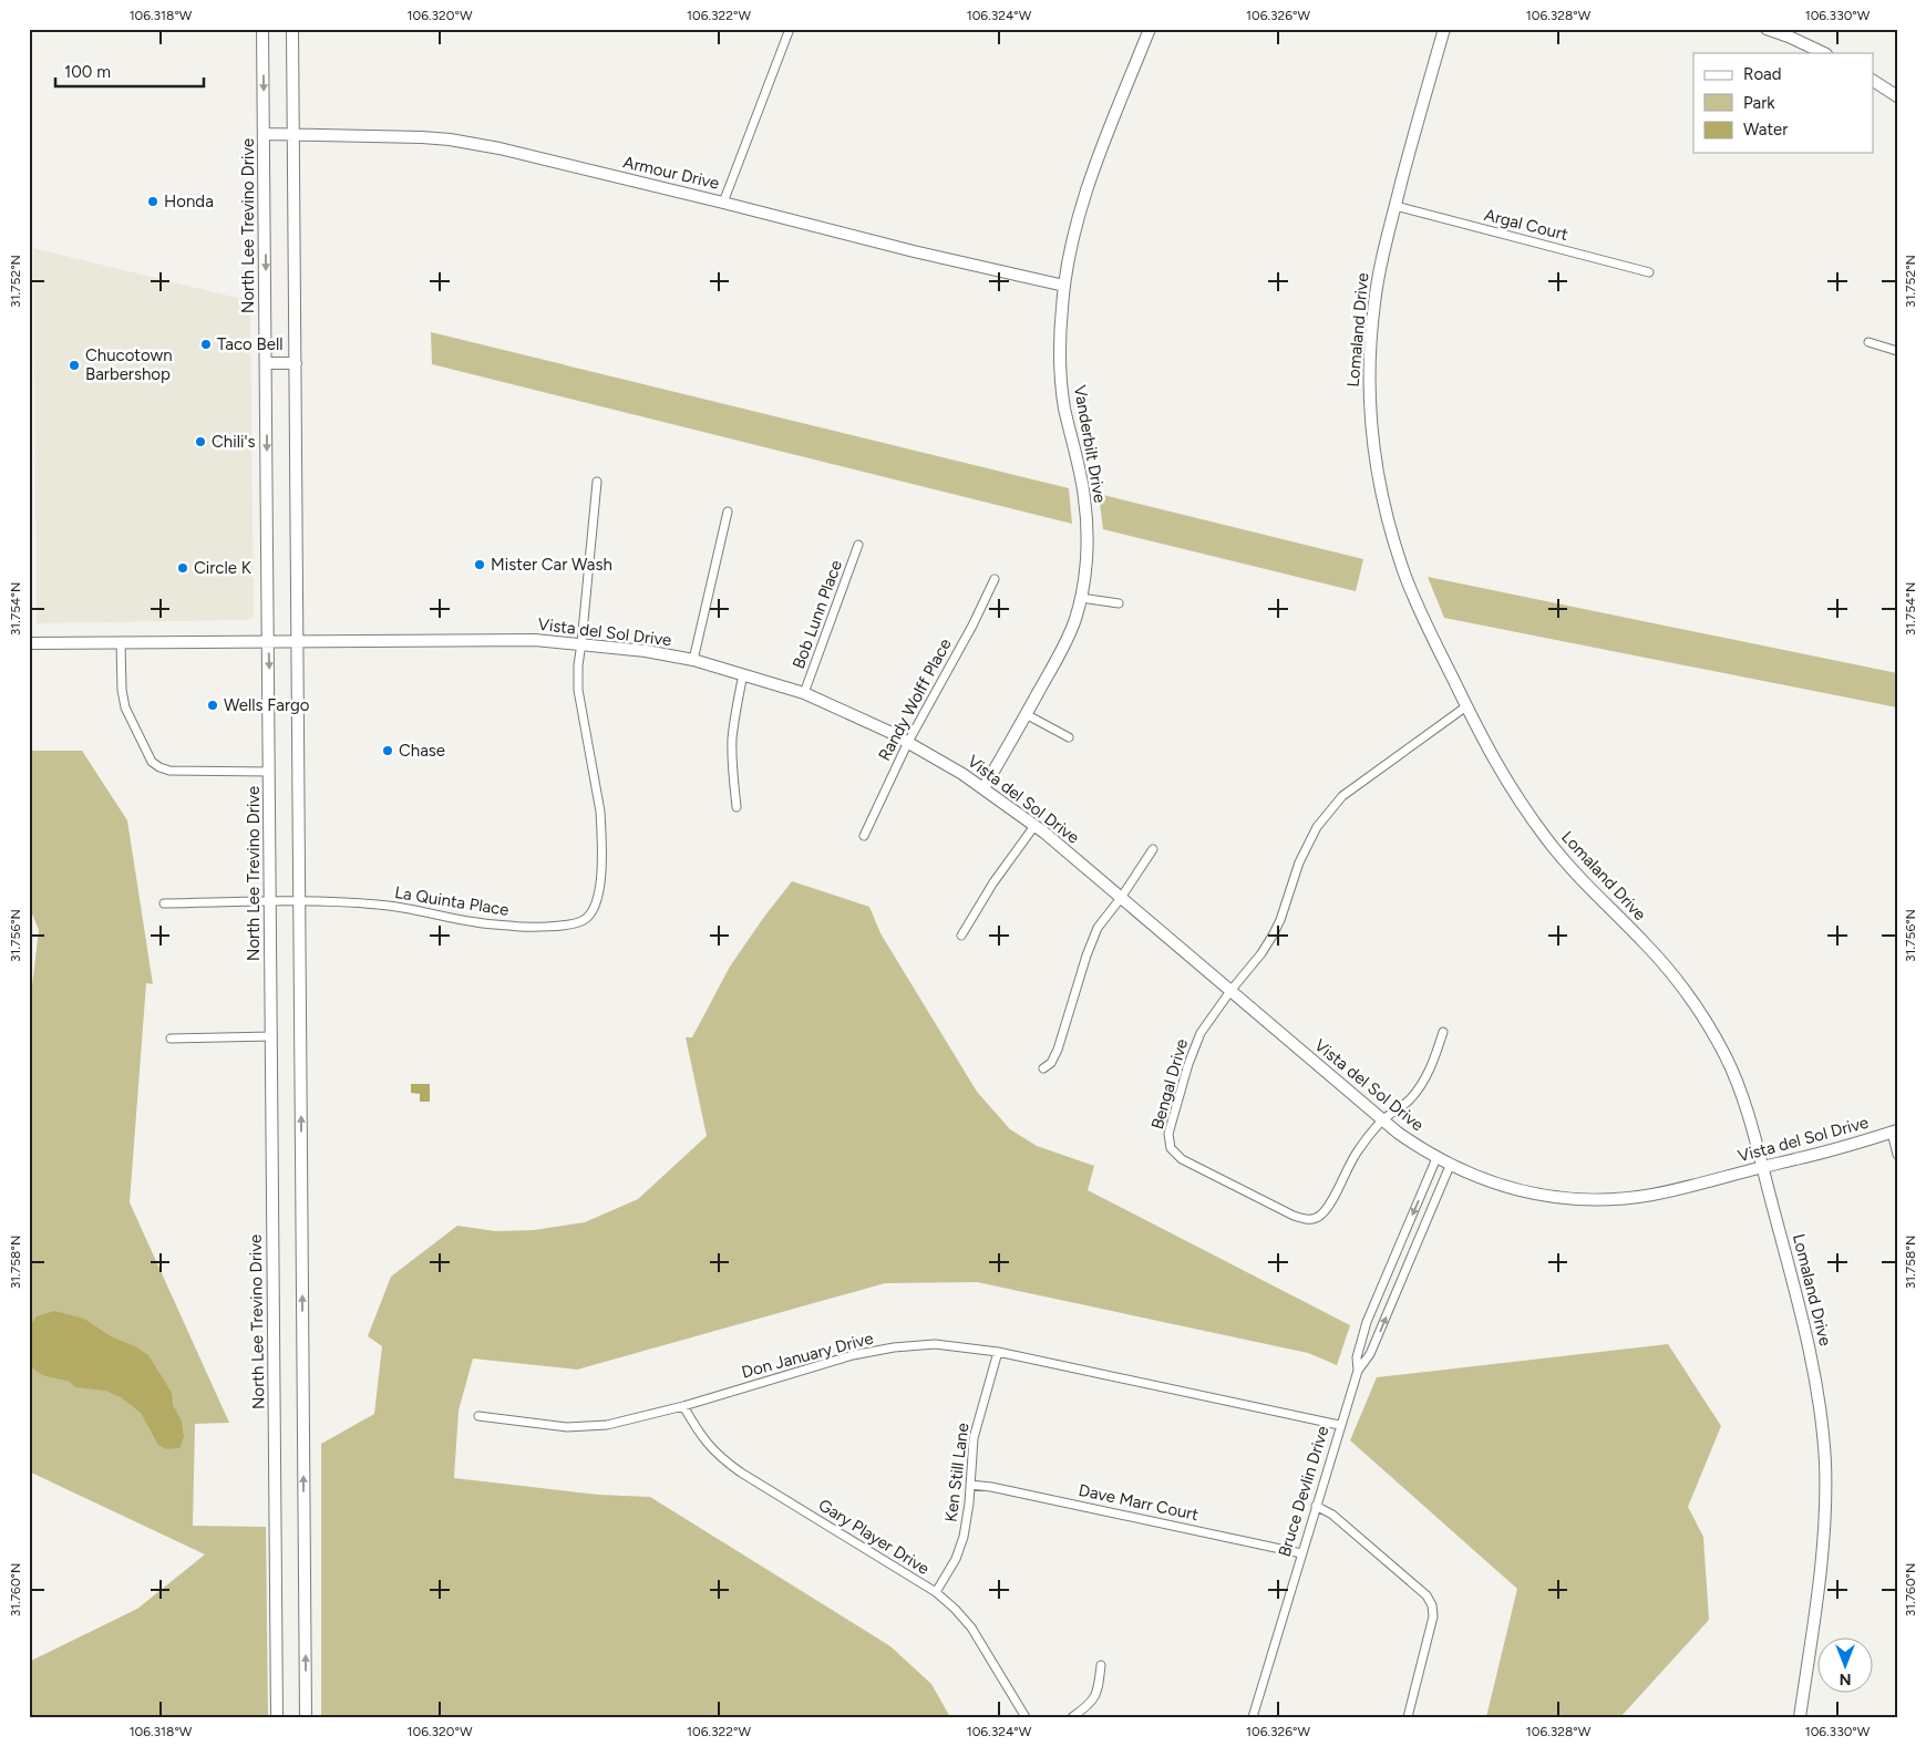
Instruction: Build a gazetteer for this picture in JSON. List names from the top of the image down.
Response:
{
  "streets": {
    "main road": [
      "Armour Drive",
      "North Lee Trevino Drive",
      "Lomaland Drive",
      "Vanderbilt Drive",
      "Vista del Sol Drive"
    ],
    "street": [
      "Argal Court",
      "Bob Lunn Place",
      "Randy Wolff Place",
      "La Quinta Place",
      "Bengal Drive",
      "Don January Drive",
      "Ken Still Lane",
      "Bruce Devlin Drive",
      "Dave Marr Court",
      "Gary Player Drive"
    ]
  },
  "crossings": [
    ["Armour Drive", "North Lee Trevino Drive"],
    ["Armour Drive", "Vanderbilt Drive"],
    ["Argal Court", "Lomaland Drive"],
    ["North Lee Trevino Drive", "Vista del Sol Drive"],
    ["North Lee Trevino Drive", "La Quinta Place"],
    ["Lomaland Drive", "Vista del Sol Drive"],
    ["Lomaland Drive", "Bengal Drive"],
    ["Vanderbilt Drive", "Vista del Sol Drive"],
    ["Bob Lunn Place", "Vista del Sol Drive"],
    ["Vista del Sol Drive", "Randy Wolff Place"],
    ["Vista del Sol Drive", "La Quinta Place"],
    ["Vista del Sol Drive", "Bengal Drive"],
    ["Vista del Sol Drive", "Bruce Devlin Drive"],
    ["Don January Drive", "Ken Still Lane"],
    ["Don January Drive", "Bruce Devlin Drive"],
    ["Don January Drive", "Gary Player Drive"],
    ["Ken Still Lane", "Dave Marr Court"],
    ["Ken Still Lane", "Gary Player Drive"],
    ["Bruce Devlin Drive", "Dave Marr Court"]
  ],
  "places": [
    "Honda",
    "Taco Bell",
    "Chucotown Barbershop",
    "Chili's",
    "Mister Car Wash",
    "Circle K",
    "Wells Fargo",
    "Chase"
  ],
  "legend": ["Road", "Park", "Water"],
  "scale_bar": "100 m",
  "north": "bottom",
  "coordinates": [
    "106.318°W",
    "106.320°W",
    "106.322°W",
    "106.324°W",
    "106.326°W",
    "106.328°W",
    "106.330°W",
    "31.752°N",
    "31.754°N",
    "31.756°N",
    "31.758°N",
    "31.760°N"
  ]
}
